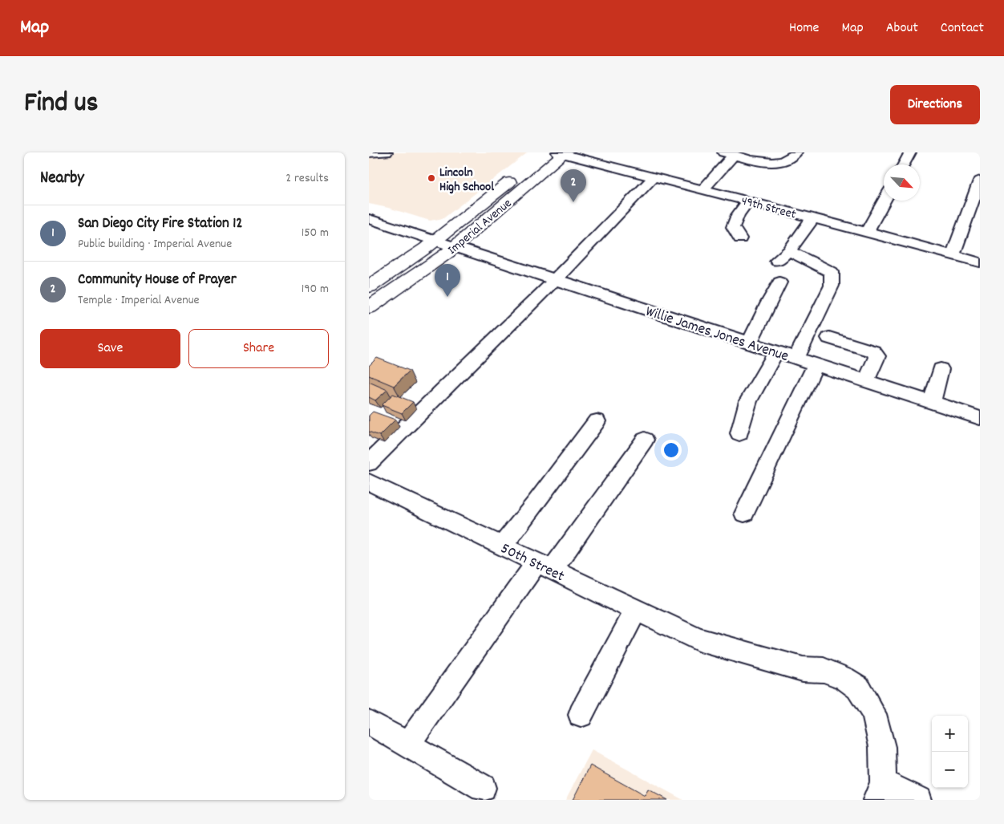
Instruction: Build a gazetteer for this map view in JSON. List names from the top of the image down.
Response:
{
  "streets": {
    "main road": ["Imperial Avenue"],
    "street": ["49th Street", "Willie James Jones Avenue", "50th Street"]
  },
  "crossings": [
    ["49th Street", "Imperial Avenue"],
    ["Imperial Avenue", "Willie James Jones Avenue"]
  ],
  "places": ["Lincoln High School"],
  "north": "bottom right",
  "page": {
    "header": "Map",
    "nav": [
      "Home",
      "Map",
      "About",
      "Contact"
    ],
    "title": "Find us",
    "buttons": [
      "Directions",
      ["Save", "Share"]
    ],
    "heading": ["Nearby", "2 results"],
    "pins": ["2", "1"],
    "list": [
      {
        "mark": "1",
        "name": "San Diego City Fire Station 12",
        "note": "Public building · Imperial Avenue",
        "value": "150 m"
      },
      {
        "mark": "2",
        "name": "Community House of Prayer",
        "note": "Temple · Imperial Avenue",
        "value": "190 m"
      }
    ],
    "map_buttons": ["+", "−"]
  }
}
